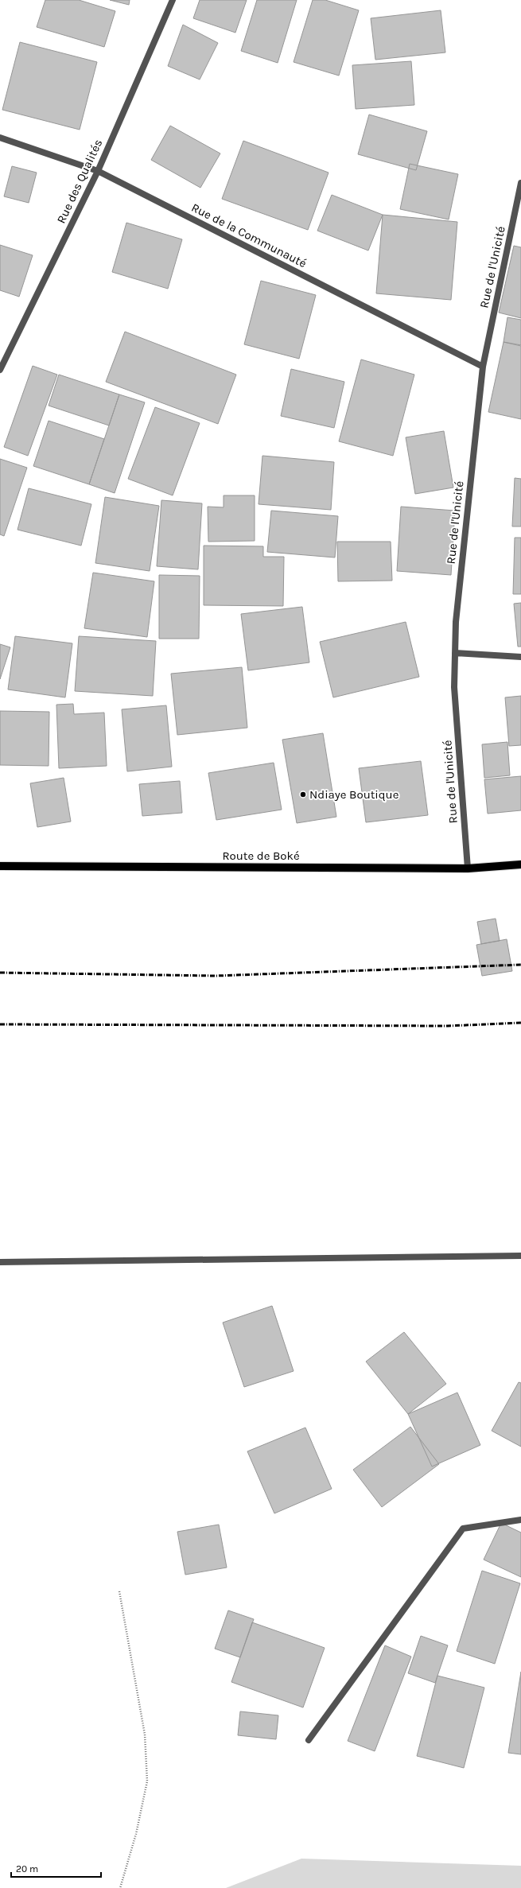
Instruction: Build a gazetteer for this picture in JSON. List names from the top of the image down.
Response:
{
  "streets": {
    "main road": ["Route de Boké"],
    "street": ["Rue des Qualités", "Rue de la Communauté", "Rue de l'Unicité"]
  },
  "crossings": [
    ["Rue des Qualités", "Rue de la Communauté"],
    ["Rue de la Communauté", "Rue de l'Unicité"],
    ["Rue de l'Unicité", "Route de Boké"]
  ],
  "places": ["Ndiaye Boutique"],
  "scale_bar": "20 m"
}
